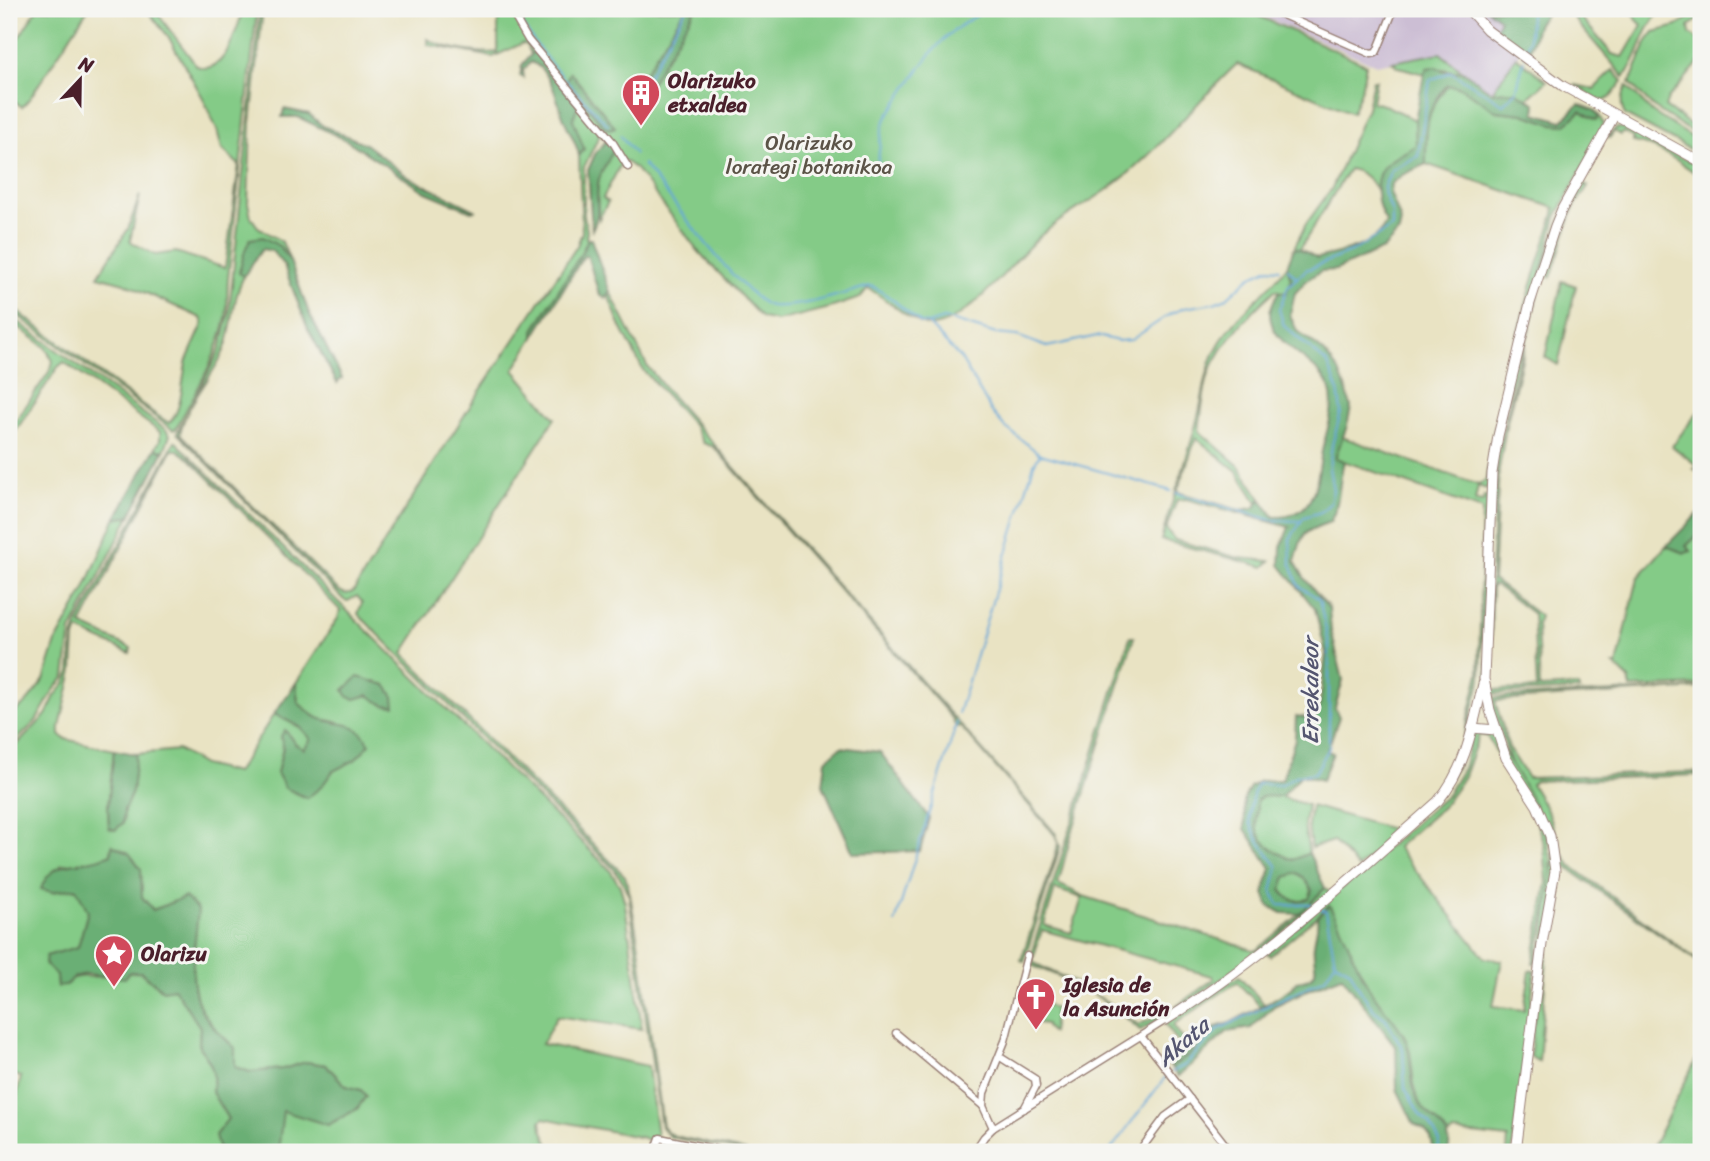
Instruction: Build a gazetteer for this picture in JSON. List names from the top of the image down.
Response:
{
  "water": ["Errekaleor", "Akata"],
  "parks": ["Olarizuko lorategi botanikoa"],
  "places": {
    "building": ["Olarizuko etxaldea"],
    "place": ["Olarizu"],
    "church": ["Iglesia de la Asunción"]
  },
  "north": "top"
}
